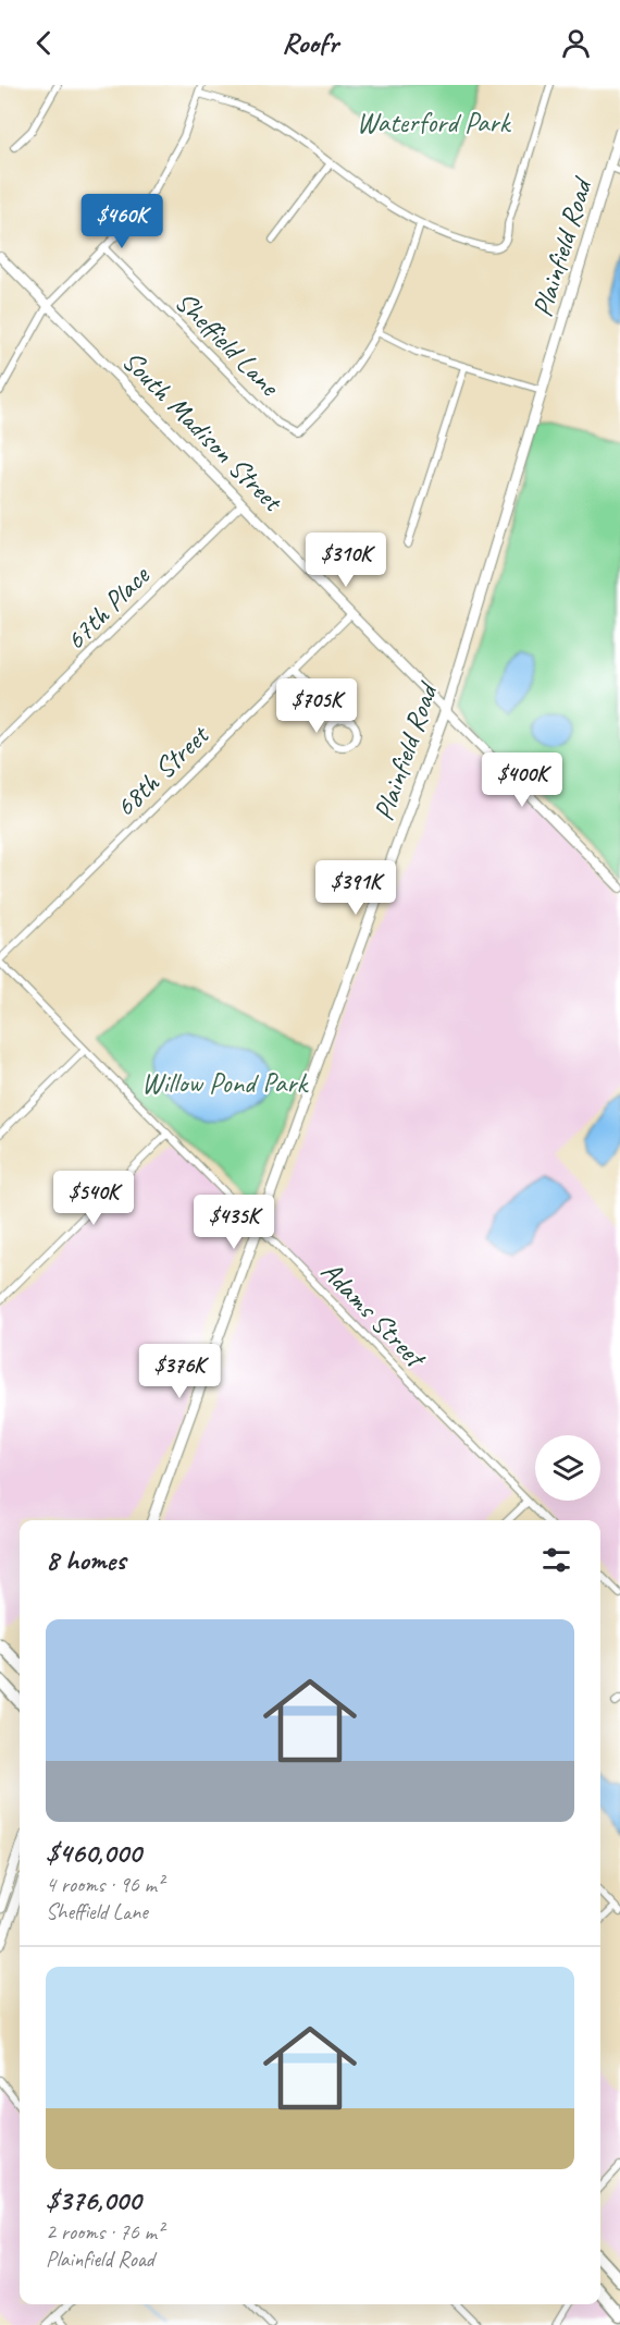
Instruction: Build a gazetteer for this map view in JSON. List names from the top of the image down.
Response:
{
  "streets": {
    "main road": ["Plainfield Road"],
    "street": [
      "Sheffield Lane",
      "South Madison Street",
      "67th Place",
      "68th Street",
      "Adams Street"
    ]
  },
  "crossings": [
    ["Plainfield Road", "South Madison Street"],
    ["Plainfield Road", "Adams Street"],
    ["South Madison Street", "67th Place"],
    ["South Madison Street", "68th Street"],
    ["68th Street", "Adams Street"]
  ],
  "parks": ["Waterford Park", "Willow Pond Park"],
  "page": {
    "header": "Roofr",
    "price": [
      "$460K",
      "$310K",
      "$705K",
      "$400K",
      "$391K",
      "$540K",
      "$435K",
      "$376K"
    ],
    "heading": "8 homes",
    "list": [
      {
        "name": "$460,000",
        "note": "4 rooms · 96 m² · Sheffield Lane"
      },
      {
        "name": "$376,000",
        "note": "2 rooms · 76 m² · Plainfield Road"
      }
    ]
  }
}
